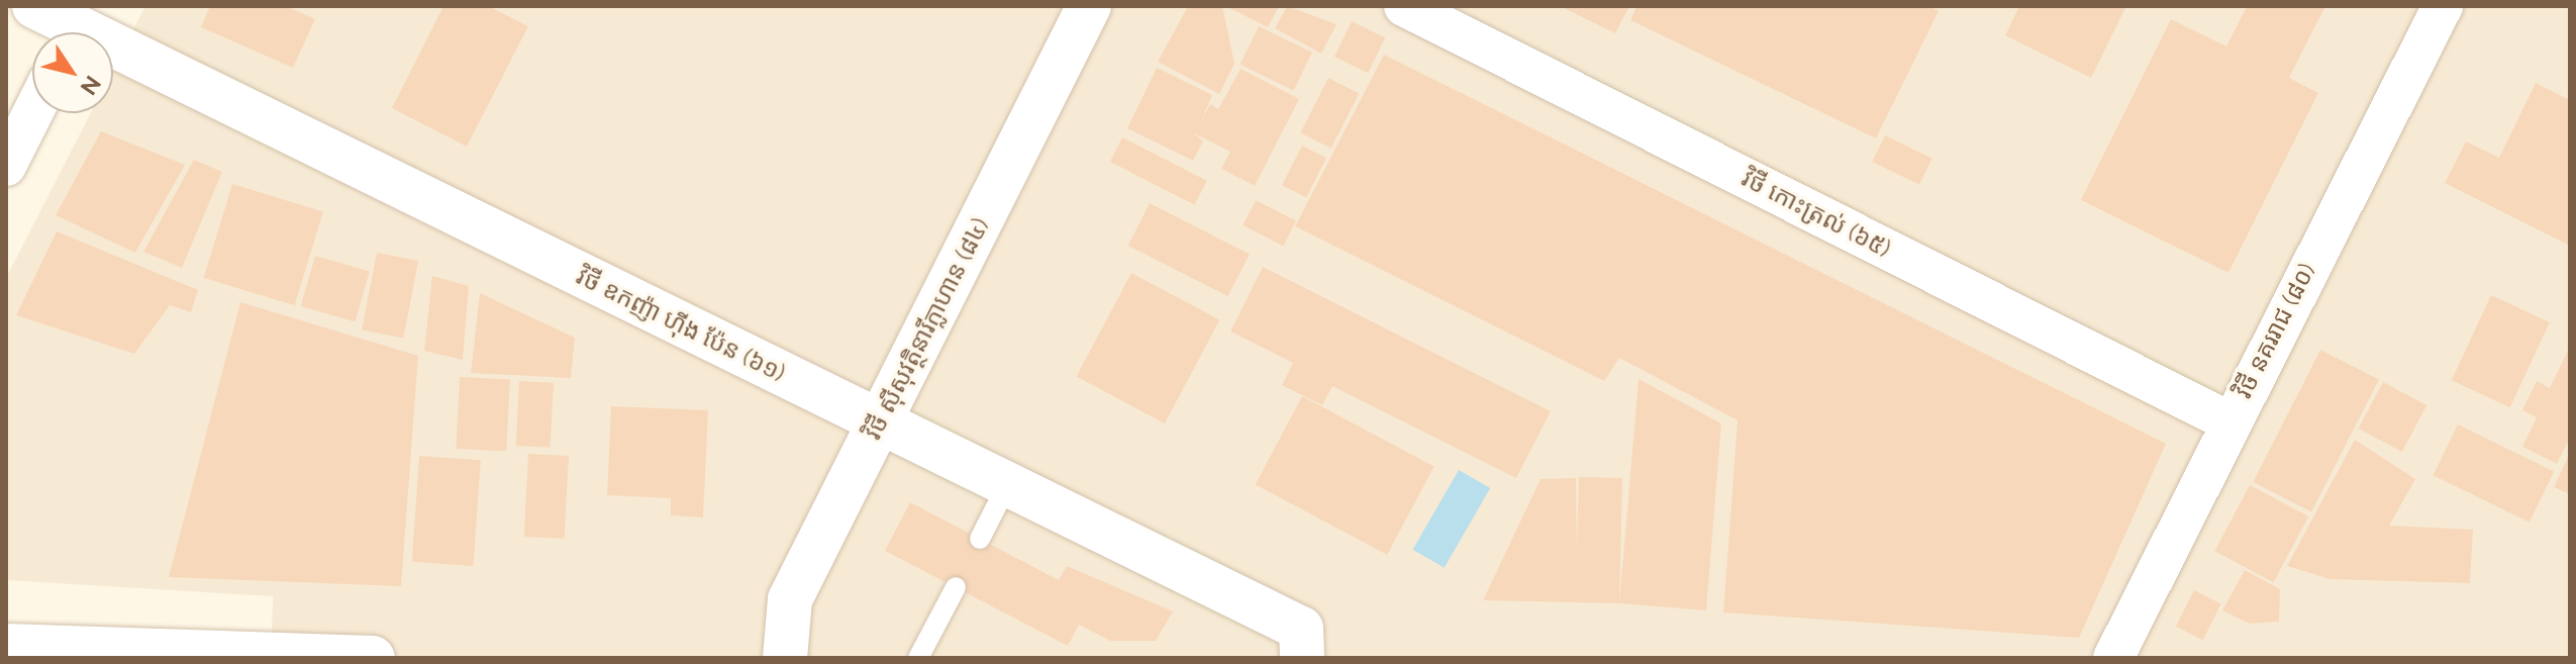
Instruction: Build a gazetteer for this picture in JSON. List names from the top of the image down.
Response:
{
  "streets": {
    "street": [
      "វិថី កោះត្រល់ (៦៥)",
      "វិថី ឧកញ៉ា ហ៊ីង ប៉ែន (៦១)",
      "វិថី ស៊ីសុវត្ថិនារីក្លាហាន (៨៤)",
      "វិថី នគររាជ (៨០)"
    ]
  },
  "crossings": [
    ["វិថី កោះត្រល់ (៦៥)", "វិថី នគររាជ (៨០)"],
    ["វិថី ឧកញ៉ា ហ៊ីង ប៉ែន (៦១)", "វិថី ស៊ីសុវត្ថិនារីក្លាហាន (៨៤)"]
  ],
  "north": "bottom right"
}
